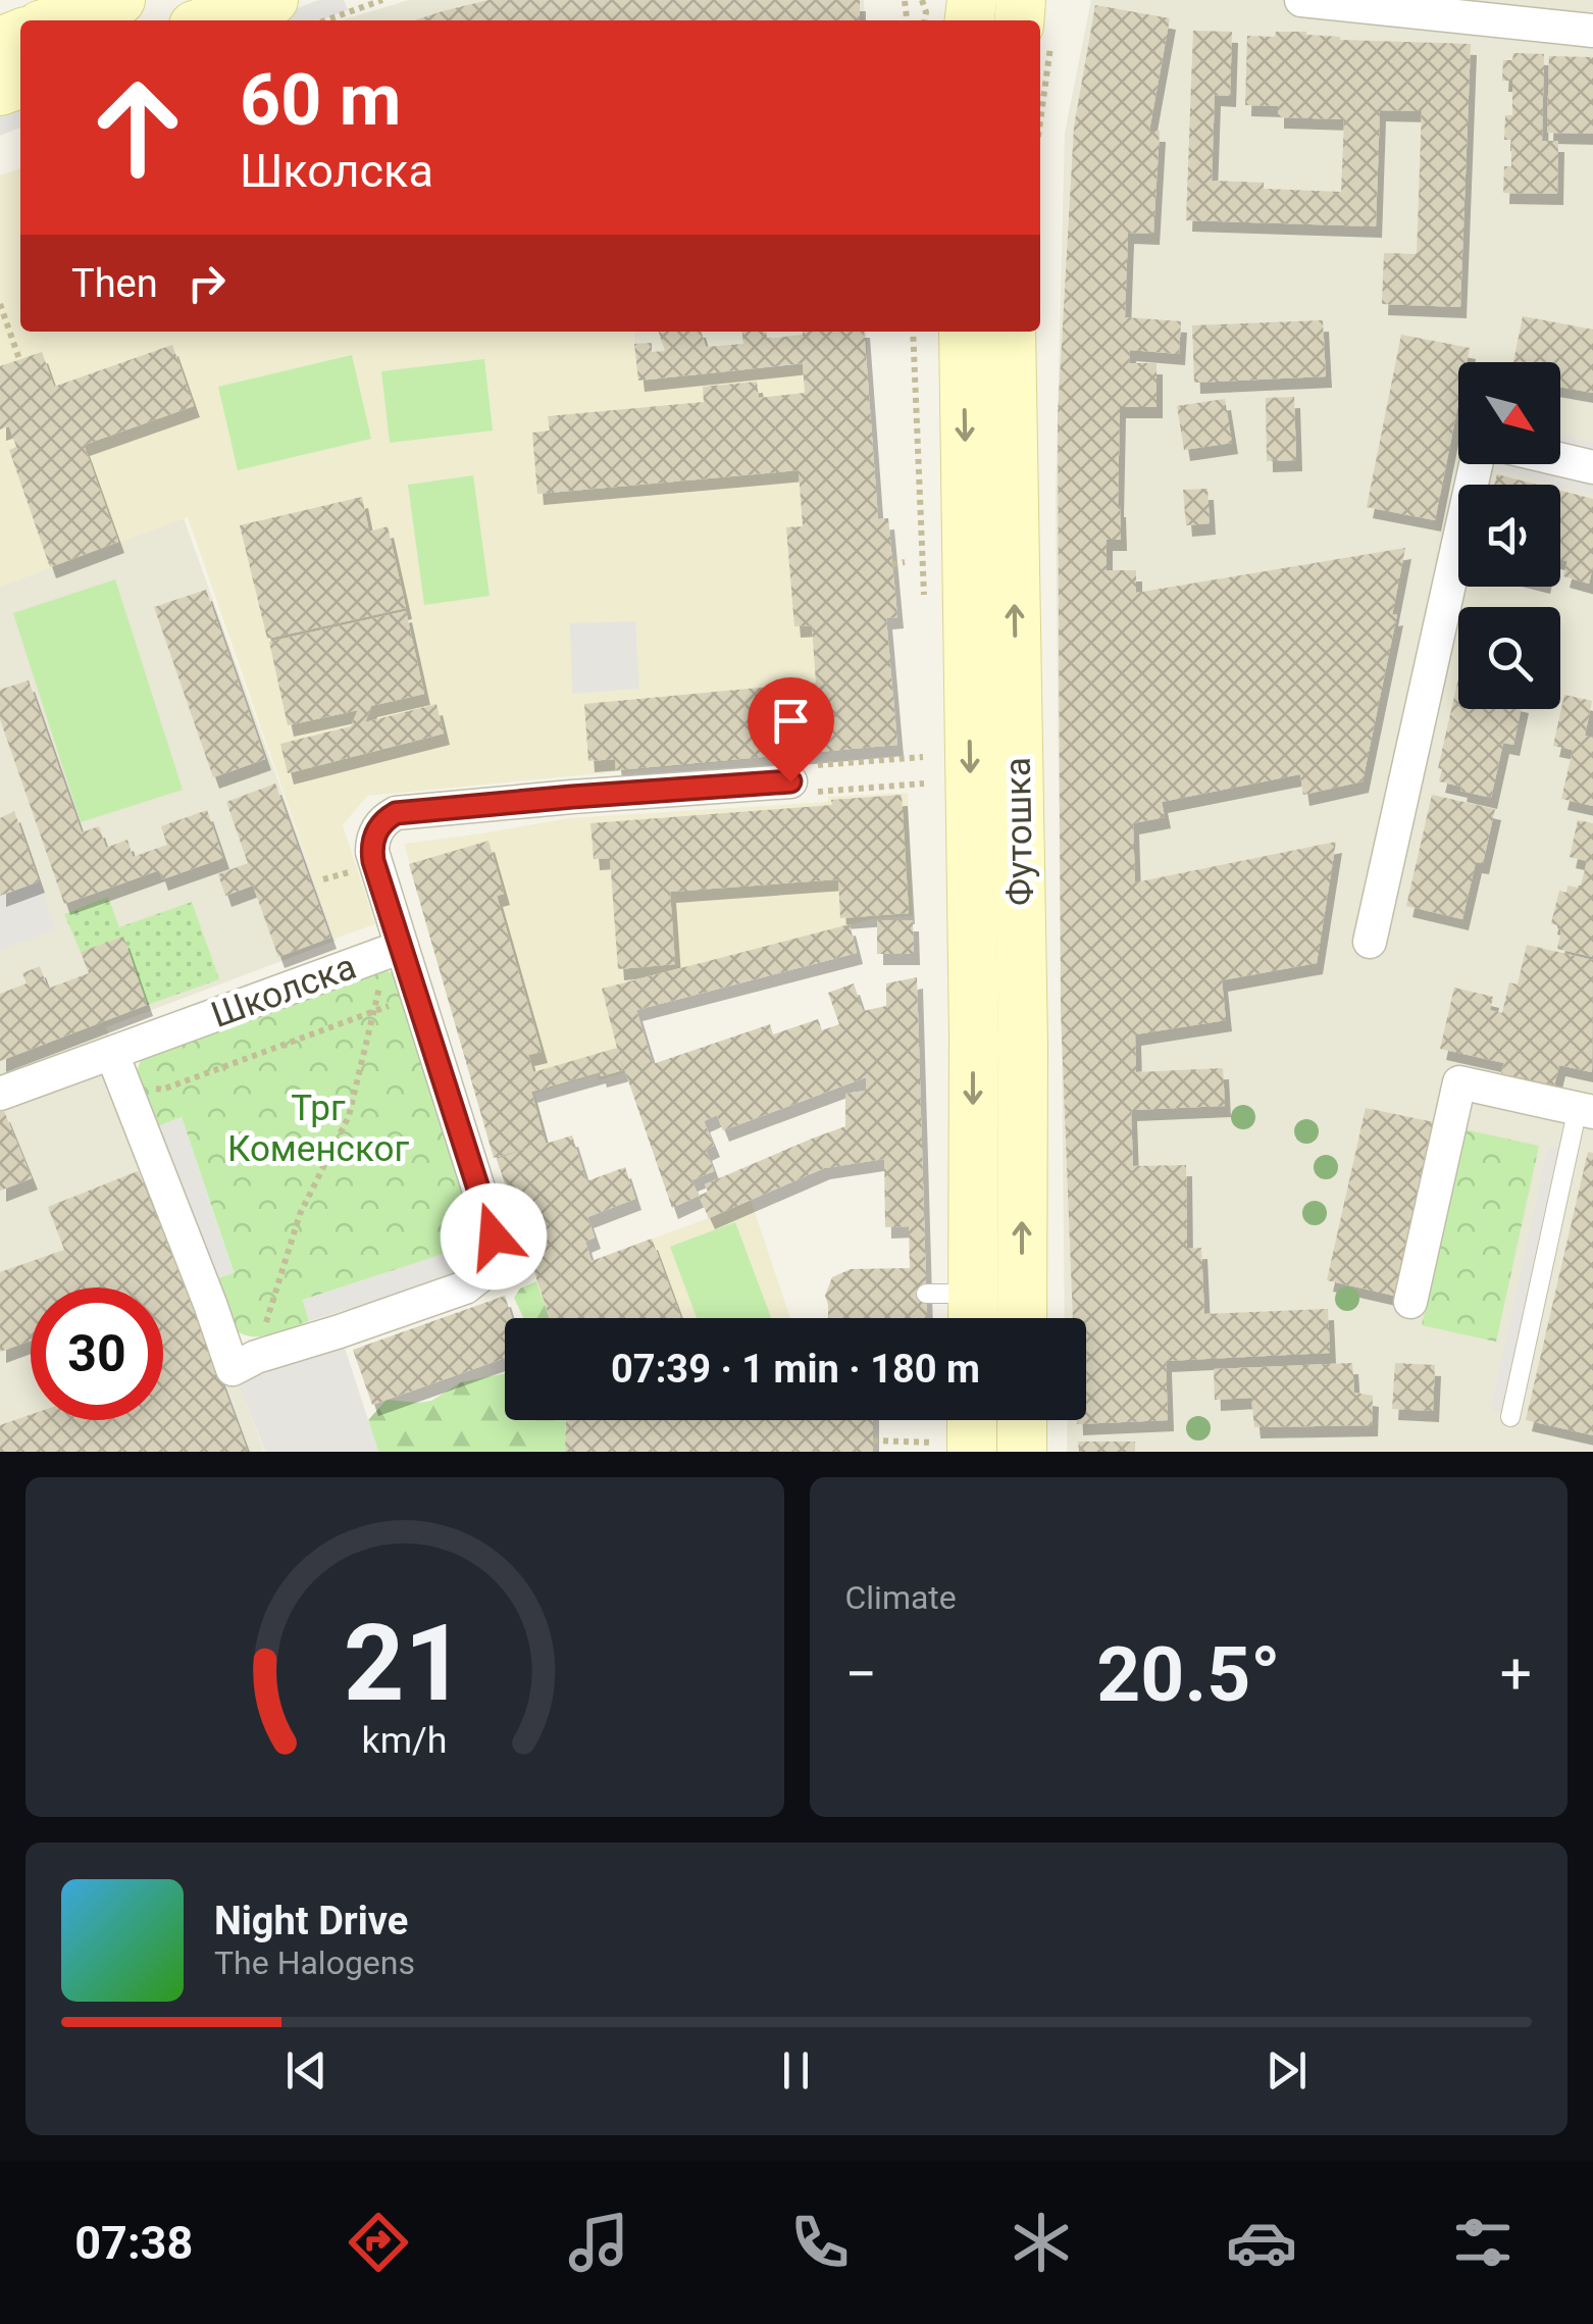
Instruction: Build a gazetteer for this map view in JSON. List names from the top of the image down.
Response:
{
  "streets": {
    "main road": ["Футошка"],
    "street": ["Школска"]
  },
  "parks": ["Трг Коменског"],
  "north": "bottom right",
  "page": {
    "turn": ["60 m", "Школска"],
    "then": "Then",
    "limit": "30",
    "trip": "07:39 · 1 min · 180 m",
    "tile": "Climate",
    "heat": ["−", "20.5°", "+"],
    "song": ["Night Drive", "The Halogens"],
    "tabs": "07:38",
    "gauge": ["21", "km/h"]
  }
}
